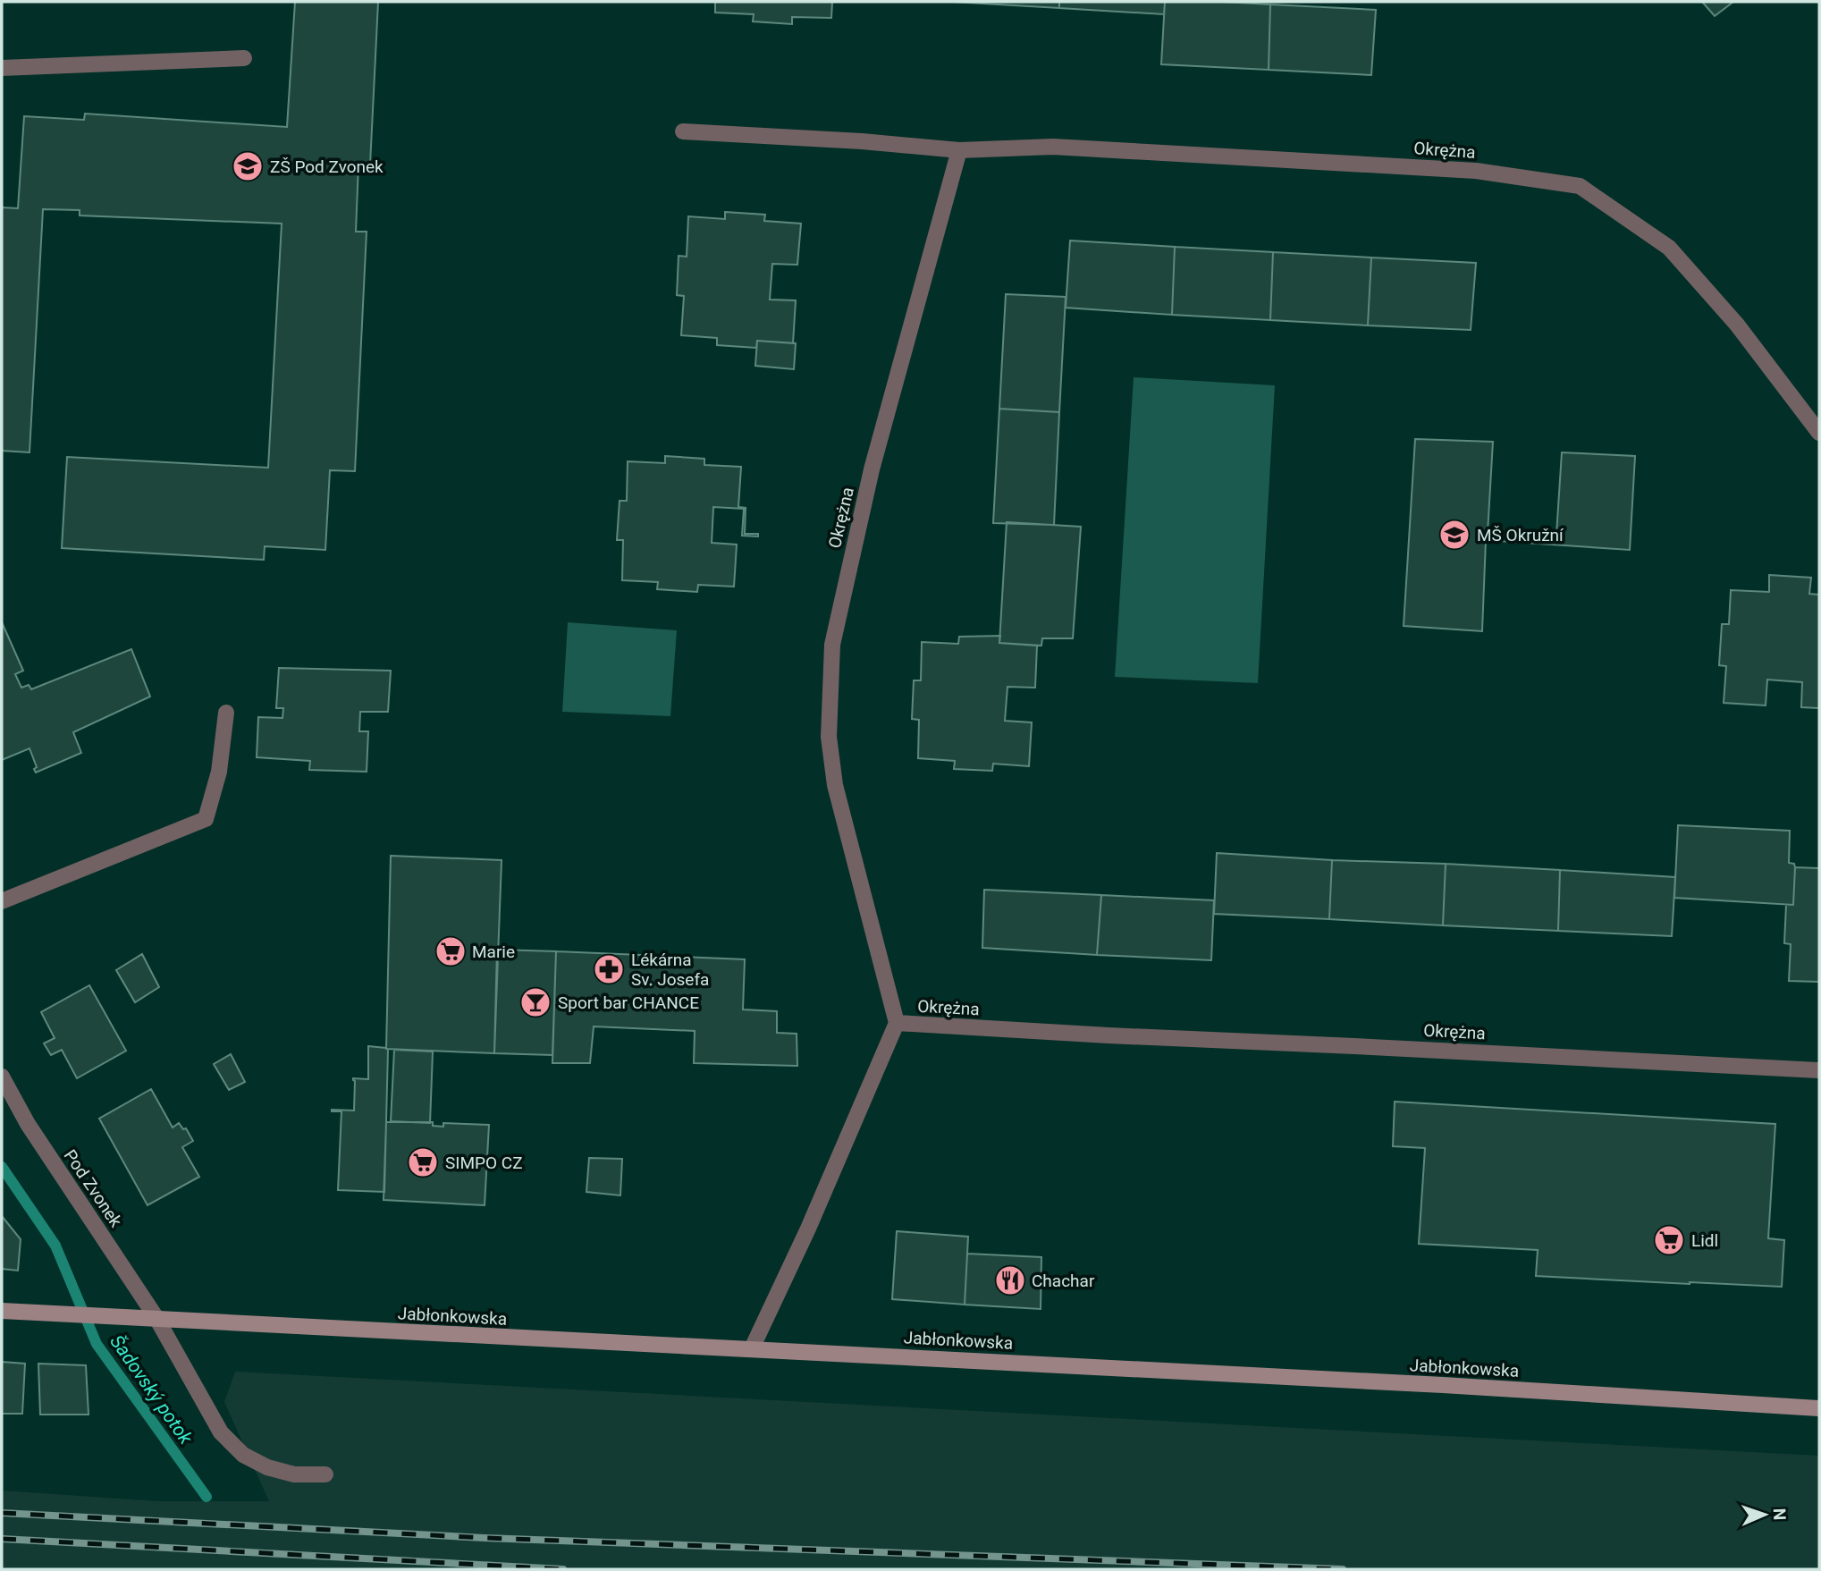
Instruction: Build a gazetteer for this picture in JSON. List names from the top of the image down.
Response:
{
  "streets": {
    "main road": ["Jabłonkowska"],
    "street": ["Okrężna", "Pod Zvonek"]
  },
  "crossings": [
    ["Pod Zvonek", "Jabłonkowska"]
  ],
  "water": ["Šadovský potok"],
  "places": {
    "school or university": ["ZŠ Pod Zvonek", "MŠ Okružní"],
    "supermarket": ["Marie", "SIMPO CZ", "Lidl"],
    "pharmacy": ["Lékárna Sv. Josefa"],
    "bar": ["Sport bar CHANCE"],
    "restaurant": ["Chachar"]
  },
  "north": "right"
}
